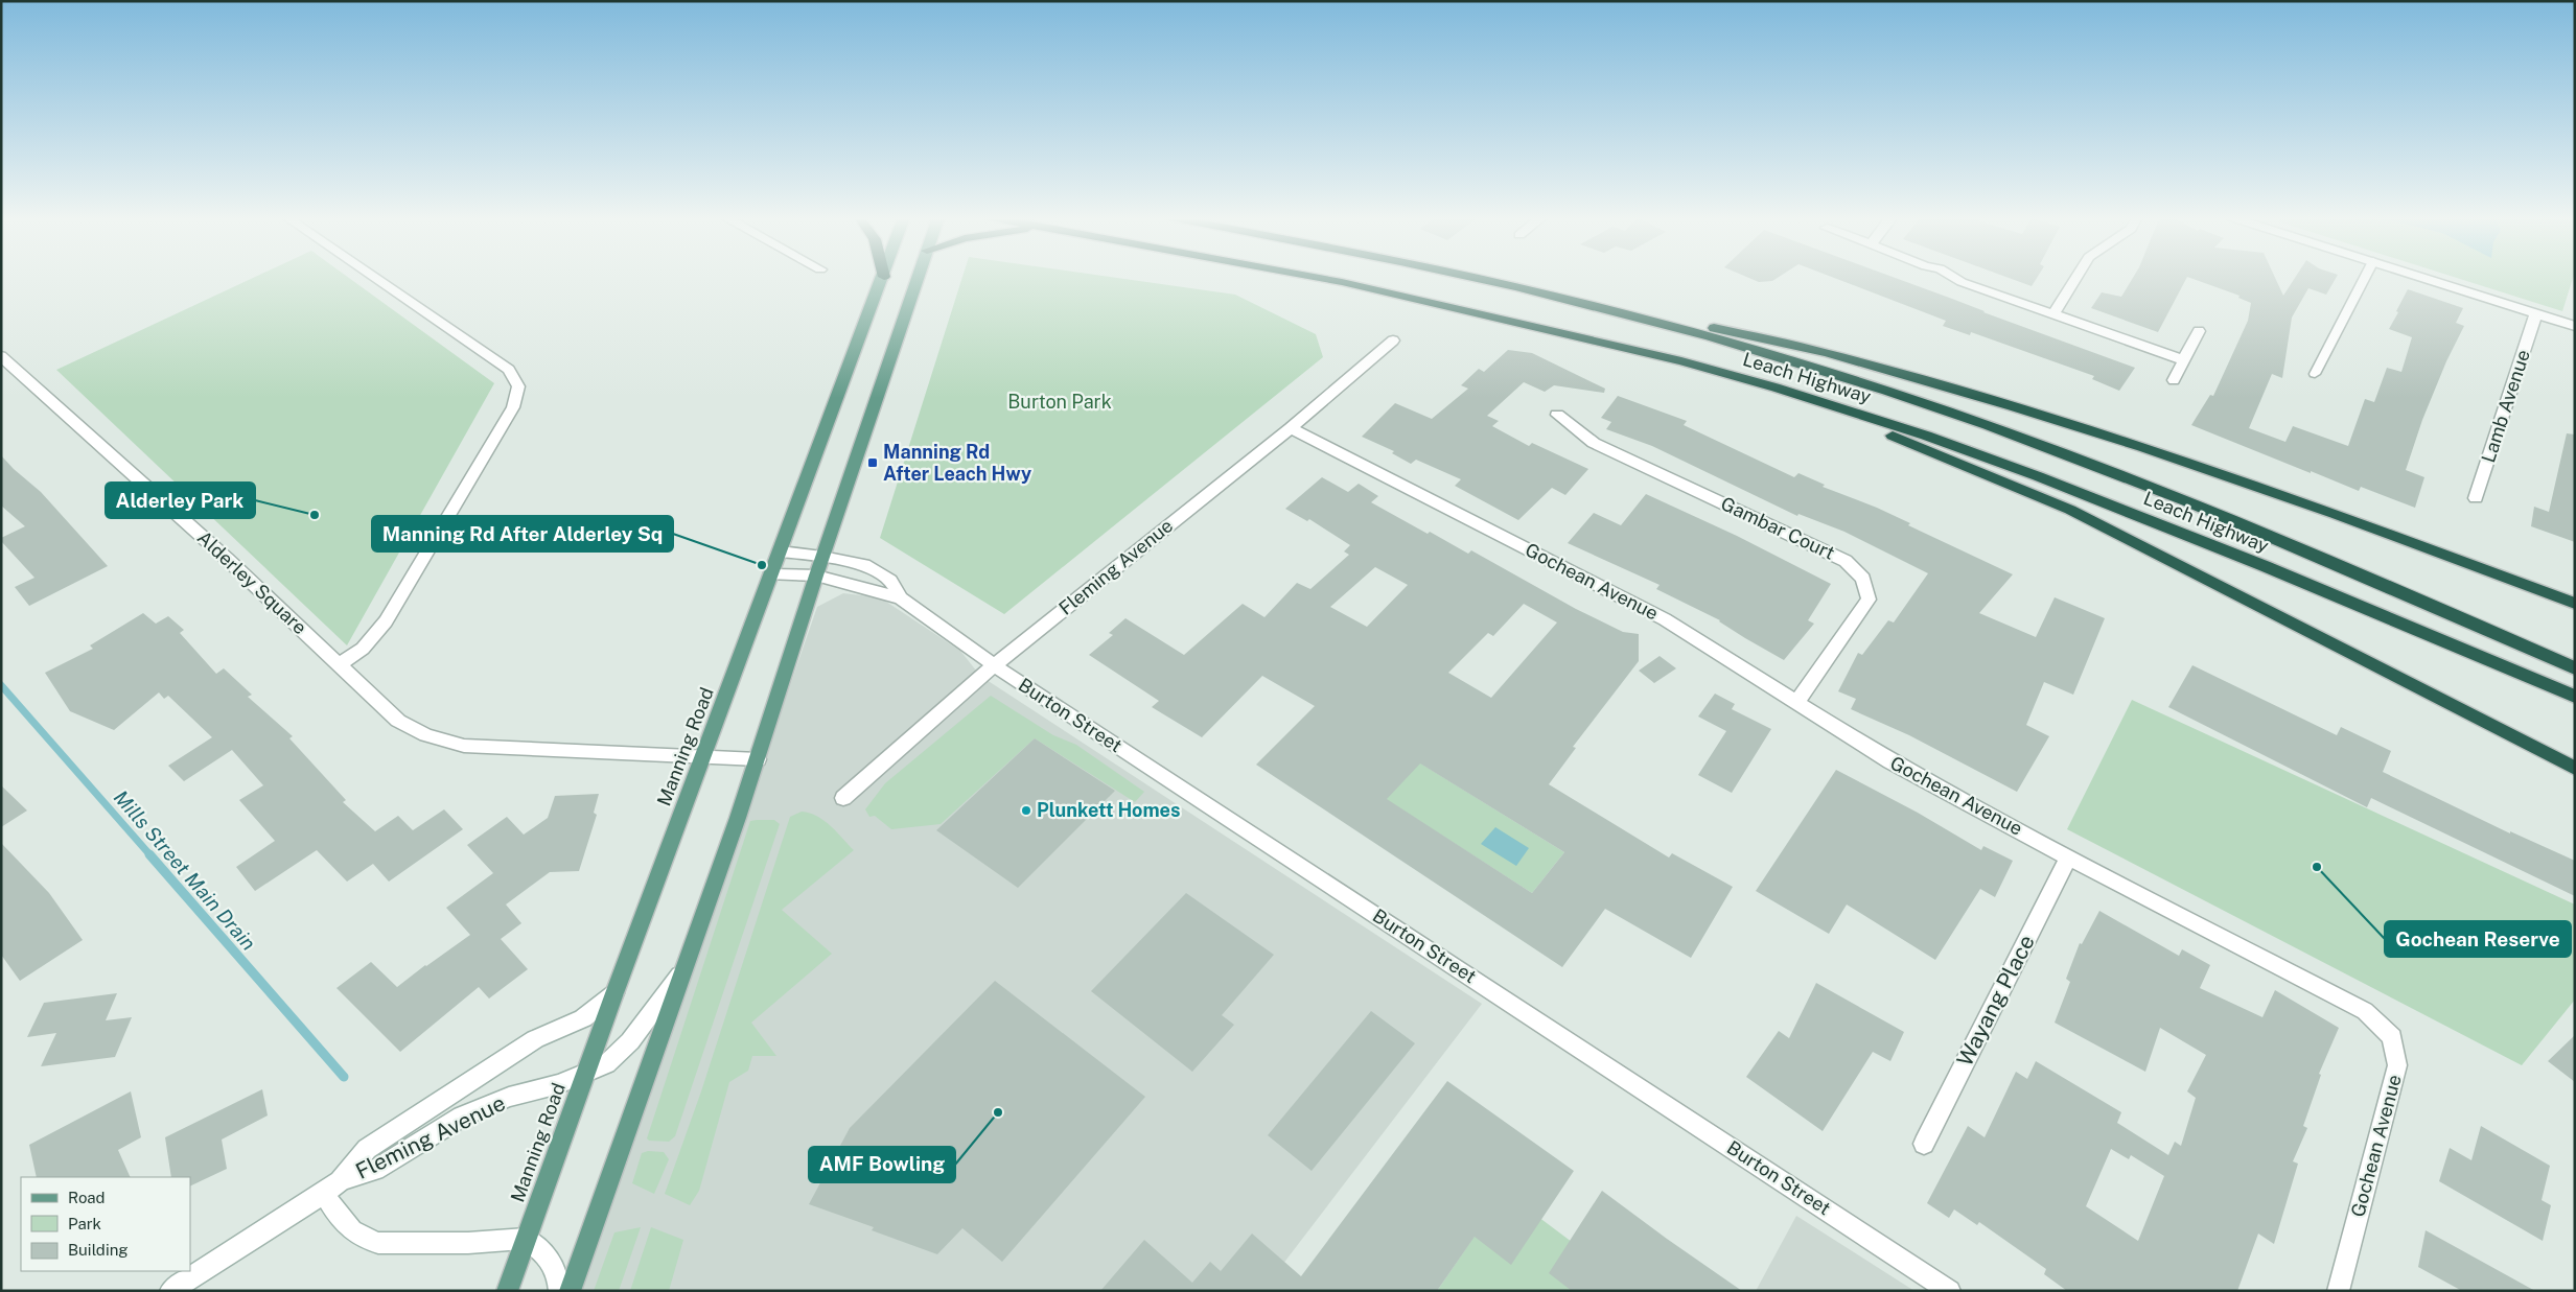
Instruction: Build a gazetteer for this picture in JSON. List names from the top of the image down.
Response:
{
  "streets": {
    "highway": ["Leach Highway"],
    "main road": ["Manning Road"],
    "street": [
      "Lamb Avenue",
      "Gambar Court",
      "Fleming Avenue",
      "Gochean Avenue",
      "Alderley Square",
      "Burton Street",
      "Wayang Place"
    ]
  },
  "crossings": [
    ["Gambar Court", "Gochean Avenue"],
    ["Fleming Avenue", "Gochean Avenue"],
    ["Fleming Avenue", "Burton Street"],
    ["Fleming Avenue", "Manning Road"],
    ["Gochean Avenue", "Wayang Place"],
    ["Alderley Square", "Manning Road"],
    ["Burton Street", "Manning Road"]
  ],
  "water": ["Mills Street Main Drain"],
  "parks": ["Burton Park"],
  "places": {
    "transit": ["Manning Rd After Leach Hwy"],
    "other": [
      "Alderley Park",
      "Manning Rd After Alderley Sq",
      "Plunkett Homes",
      "Gochean Reserve",
      "AMF Bowling"
    ]
  },
  "legend": ["Road", "Park", "Building"]
}
